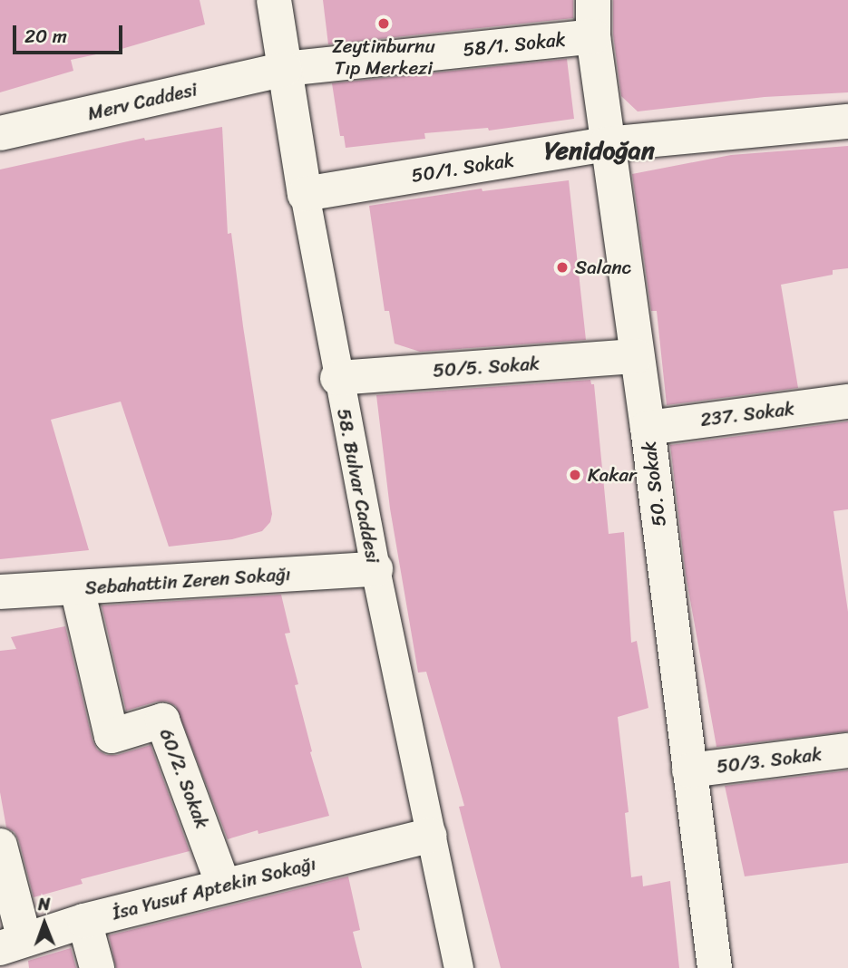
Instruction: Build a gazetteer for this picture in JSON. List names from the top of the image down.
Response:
{
  "streets": {
    "street": [
      "58/1. Sokak",
      "Merv Caddesi",
      "50/1. Sokak",
      "50/5. Sokak",
      "237. Sokak",
      "50. Sokak",
      "58. Bulvar Caddesi",
      "Sebahattin Zeren Sokağı",
      "50/3. Sokak",
      "60/2. Sokak",
      "İsa Yusuf Aptekin Sokağı"
    ]
  },
  "crossings": [
    ["58/1. Sokak", "Merv Caddesi"],
    ["58/1. Sokak", "50. Sokak"],
    ["58/1. Sokak", "58. Bulvar Caddesi"],
    ["Merv Caddesi", "58. Bulvar Caddesi"],
    ["50/1. Sokak", "50. Sokak"],
    ["50/1. Sokak", "58. Bulvar Caddesi"],
    ["50/5. Sokak", "50. Sokak"],
    ["50/5. Sokak", "58. Bulvar Caddesi"],
    ["237. Sokak", "50. Sokak"],
    ["50. Sokak", "50/3. Sokak"],
    ["58. Bulvar Caddesi", "Sebahattin Zeren Sokağı"],
    ["58. Bulvar Caddesi", "İsa Yusuf Aptekin Sokağı"],
    ["Sebahattin Zeren Sokağı", "60/2. Sokak"],
    ["60/2. Sokak", "İsa Yusuf Aptekin Sokağı"]
  ],
  "districts": ["Yenidoğan"],
  "places": ["Zeytinburnu Tıp Merkezi", "Salanc", "Kakar"],
  "scale_bar": "20 m",
  "north": "top"
}
